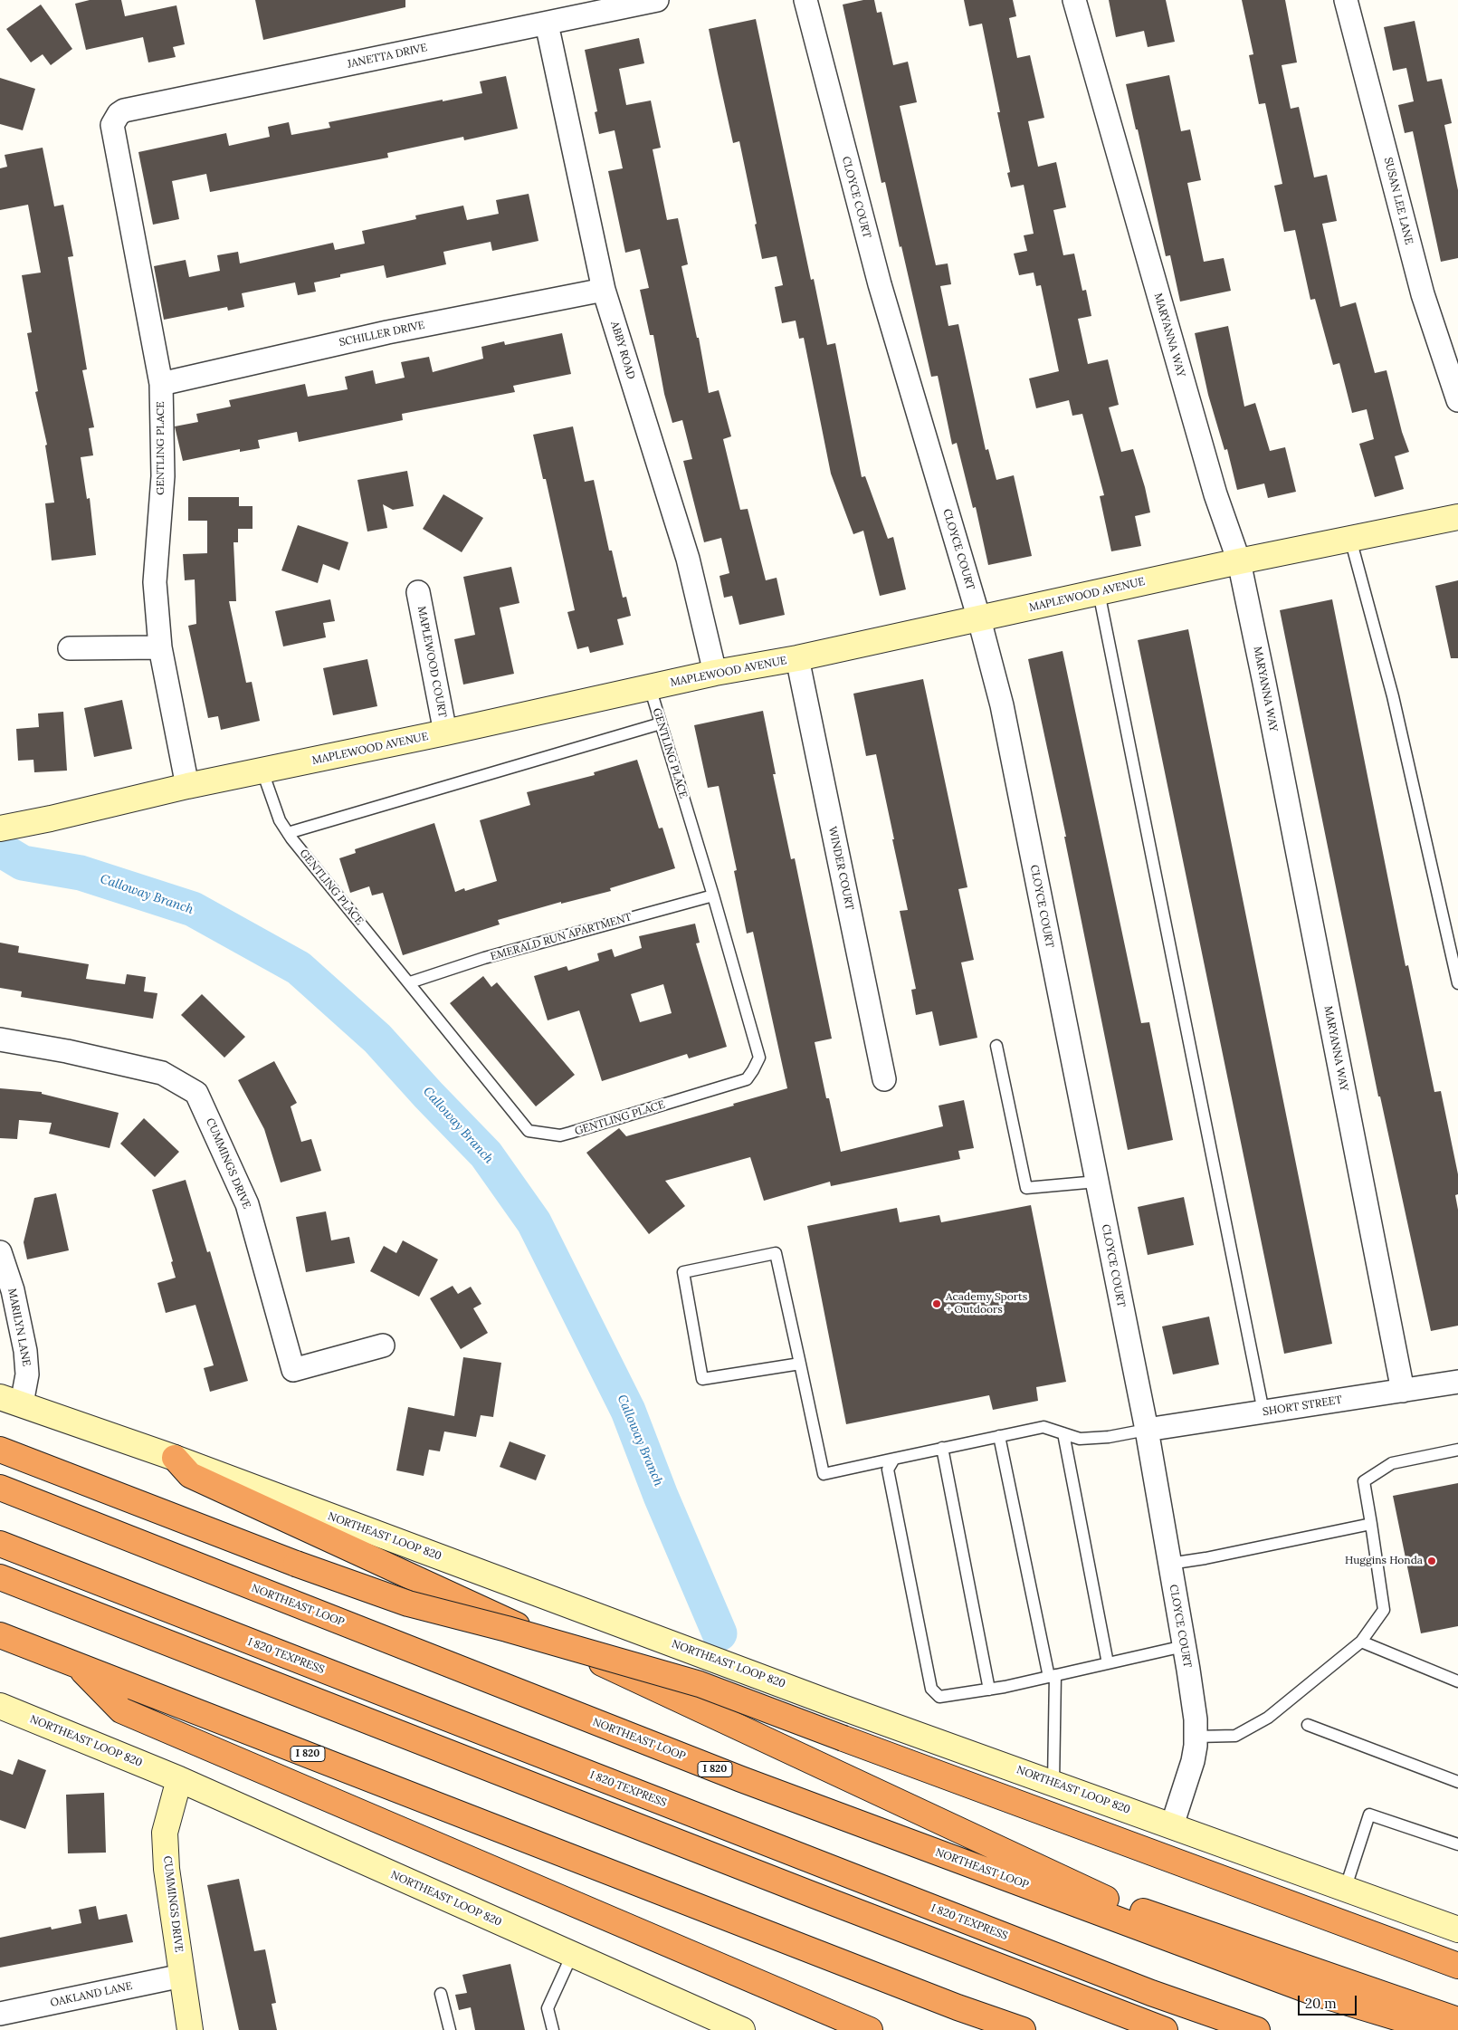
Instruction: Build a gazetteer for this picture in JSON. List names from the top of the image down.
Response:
{
  "streets": {
    "highway": ["NORTHEAST LOOP", "I 820 TEXPRESS", "I 820"],
    "main road": ["MAPLEWOOD AVENUE", "CUMMINGS DRIVE", "NORTHEAST LOOP 820"],
    "street": [
      "JANETTA DRIVE",
      "CLOYCE COURT",
      "SUSAN LEE LANE",
      "SCHILLER DRIVE",
      "MARYANNA WAY",
      "ABBY ROAD",
      "GENTLING PLACE",
      "MAPLEWOOD COURT",
      "WINDER COURT",
      "MARILYN LANE",
      "SHORT STREET",
      "OAKLAND LANE"
    ],
    "lane": ["EMERALD RUN APARTMENT"]
  },
  "crossings": [
    ["JANETTA DRIVE", "ABBY ROAD"],
    ["JANETTA DRIVE", "GENTLING PLACE"],
    ["CLOYCE COURT", "MAPLEWOOD AVENUE"],
    ["CLOYCE COURT", "SHORT STREET"],
    ["CLOYCE COURT", "NORTHEAST LOOP 820"],
    ["SCHILLER DRIVE", "ABBY ROAD"],
    ["SCHILLER DRIVE", "GENTLING PLACE"],
    ["MARYANNA WAY", "MAPLEWOOD AVENUE"],
    ["MARYANNA WAY", "SHORT STREET"],
    ["ABBY ROAD", "MAPLEWOOD AVENUE"],
    ["GENTLING PLACE", "MAPLEWOOD AVENUE"],
    ["GENTLING PLACE", "EMERALD RUN APARTMENT"],
    ["MAPLEWOOD AVENUE", "MAPLEWOOD COURT"],
    ["MAPLEWOOD AVENUE", "WINDER COURT"],
    ["CUMMINGS DRIVE", "NORTHEAST LOOP 820"],
    ["CUMMINGS DRIVE", "OAKLAND LANE"],
    ["MARILYN LANE", "NORTHEAST LOOP 820"]
  ],
  "water": ["Calloway Branch"],
  "places": ["Academy Sports + Outdoors", "Huggins Honda"],
  "scale_bar": "20 m"
}
